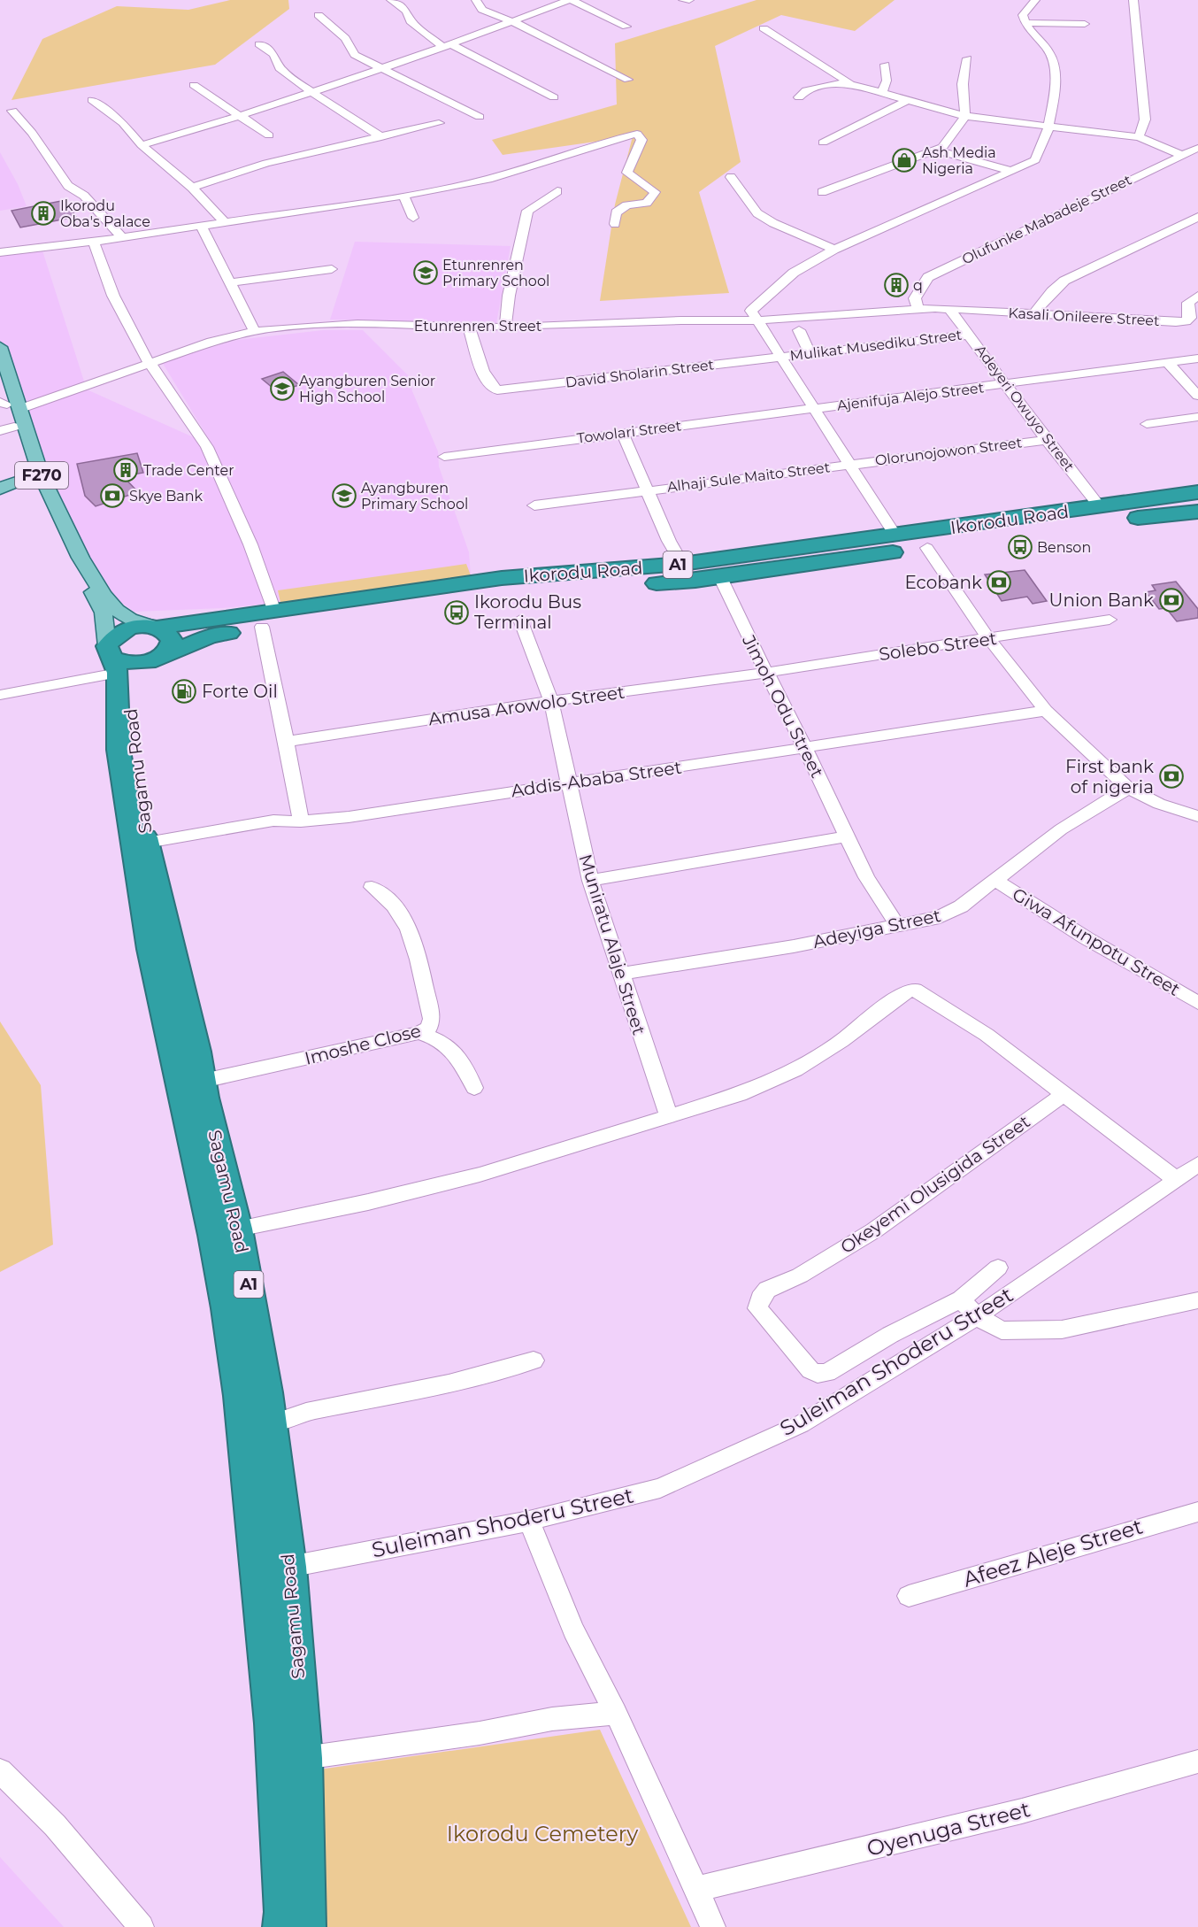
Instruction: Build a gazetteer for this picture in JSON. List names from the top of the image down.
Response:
{
  "streets": {
    "highway": ["Ikorodu Road", "A1", "Sagamu Road"],
    "main road": ["F270"],
    "street": [
      "Olufunke Mabadeje Street",
      "Kasali Onileere Street",
      "Etunrenren Street",
      "Mulikat Musediku Street",
      "David Sholarin Street",
      "Ajenifuja Alejo Street",
      "Adeyeri Owuyo Street",
      "Towolari Street",
      "Olorunojowon Street",
      "Alhaji Sule Maito Street",
      "Solebo Street",
      "Amusa Arowolo Street",
      "Jimoh Odu Street",
      "Addis-Ababa Street",
      "Adeyiga Street",
      "Giwa Afunpotu Street",
      "Muniratu Alaje Street",
      "Imoshe Close",
      "Okeyemi Olusigida Street",
      "Suleiman Shoderu Street",
      "Afeez Aleje Street",
      "Oyenuga Street"
    ]
  },
  "crossings": [
    ["Olufunke Mabadeje Street", "Etunrenren Street"],
    ["Kasali Onileere Street", "Etunrenren Street"],
    ["Kasali Onileere Street", "Adeyeri Owuyo Street"],
    ["Etunrenren Street", "David Sholarin Street"],
    ["Etunrenren Street", "Adeyeri Owuyo Street"],
    ["Etunrenren Street", "F270"],
    ["Mulikat Musediku Street", "David Sholarin Street"],
    ["Mulikat Musediku Street", "Adeyeri Owuyo Street"],
    ["Ajenifuja Alejo Street", "Adeyeri Owuyo Street"],
    ["Ajenifuja Alejo Street", "Towolari Street"],
    ["Adeyeri Owuyo Street", "Olorunojowon Street"],
    ["Adeyeri Owuyo Street", "Ikorodu Road"],
    ["Olorunojowon Street", "Alhaji Sule Maito Street"],
    ["F270", "Ikorodu Road"],
    ["F270", "Sagamu Road"],
    ["Ikorodu Road", "Jimoh Odu Street"],
    ["Ikorodu Road", "Sagamu Road"],
    ["Solebo Street", "Amusa Arowolo Street"],
    ["Solebo Street", "Jimoh Odu Street"],
    ["Amusa Arowolo Street", "Jimoh Odu Street"],
    ["Amusa Arowolo Street", "Muniratu Alaje Street"],
    ["Jimoh Odu Street", "Addis-Ababa Street"],
    ["Jimoh Odu Street", "Adeyiga Street"],
    ["Sagamu Road", "Addis-Ababa Street"],
    ["Sagamu Road", "Imoshe Close"],
    ["Sagamu Road", "Suleiman Shoderu Street"],
    ["Addis-Ababa Street", "Muniratu Alaje Street"],
    ["Adeyiga Street", "Giwa Afunpotu Street"],
    ["Adeyiga Street", "Muniratu Alaje Street"]
  ],
  "parks": ["Ikorodu Cemetery"],
  "places": {
    "shop": ["Ash Media Nigeria"],
    "building": ["Ikorodu Oba's Palace", "q", "Trade Center"],
    "school or university": ["Etunrenren Primary School", "Ayangburen Senior High School", "Ayangburen Primary School"],
    "bank": [
      "Skye Bank",
      "Ecobank",
      "Union Bank",
      "First bank of nigeria"
    ],
    "bus stop": ["Benson", "Ikorodu Bus Terminal"],
    "fuel station": ["Forte Oil"]
  }
}
